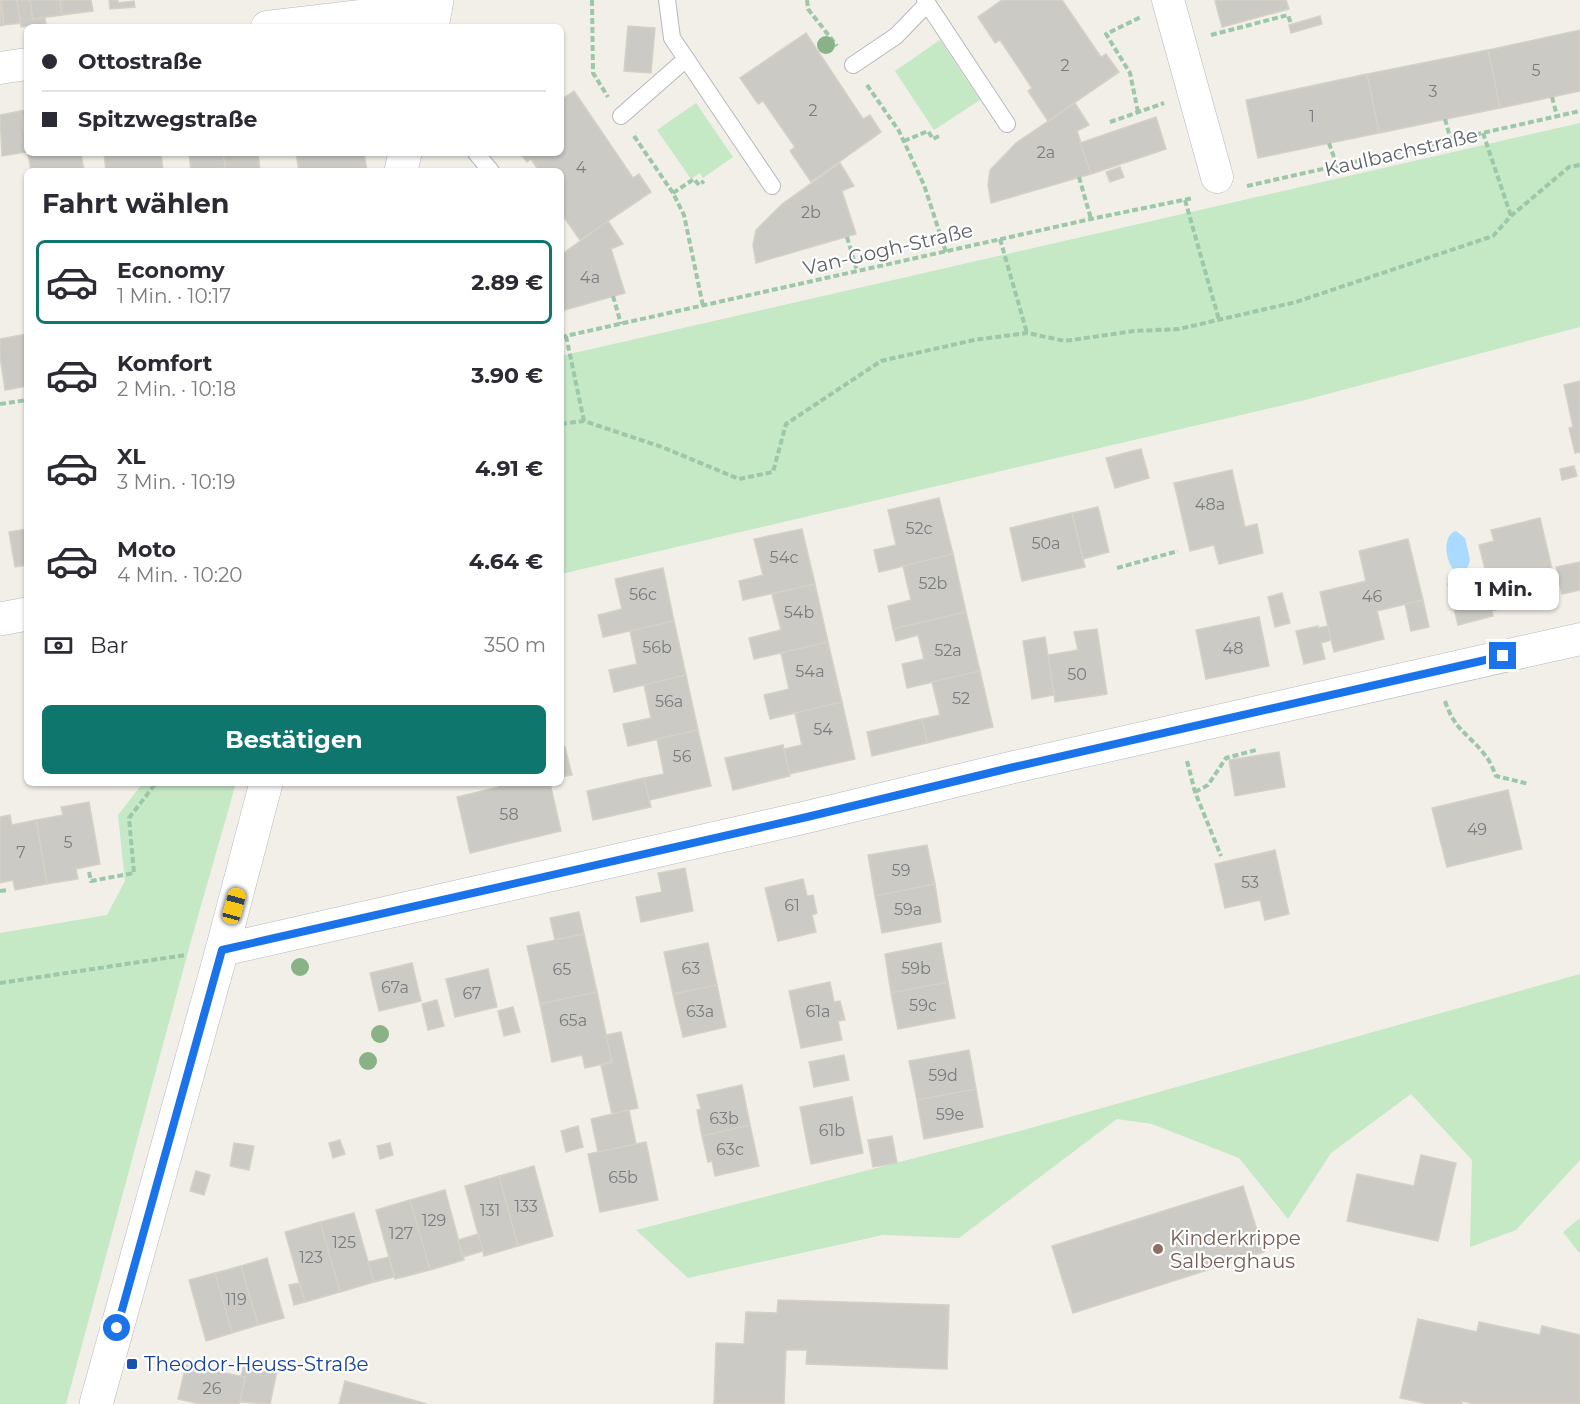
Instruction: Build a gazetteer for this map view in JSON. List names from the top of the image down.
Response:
{
  "streets": {
    "path": ["Kaulbachstraße", "Van-Gogh-Straße"]
  },
  "crossings": [
    ["Kaulbachstraße", "Van-Gogh-Straße"]
  ],
  "places": {
    "other": ["Kinderkrippe Salberghaus"],
    "transit": ["Theodor-Heuss-Straße"]
  },
  "house_numbers": [
    "2",
    "5",
    "3",
    "2",
    "1",
    "2a",
    "4",
    "2b",
    "4a",
    "48a",
    "52c",
    "50a",
    "54c",
    "52b",
    "56c",
    "46",
    "54b",
    "56b",
    "48",
    "52a",
    "54a",
    "50",
    "52",
    "56a",
    "54",
    "56",
    "58",
    "49",
    "5",
    "7",
    "59",
    "53",
    "61",
    "59a",
    "63",
    "59b",
    "65",
    "67a",
    "67",
    "59c",
    "63a",
    "61a",
    "65a",
    "59d",
    "59e",
    "63b",
    "61b",
    "63c",
    "65b",
    "133",
    "131",
    "129",
    "127",
    "125",
    "123",
    "119",
    "26"
  ],
  "page": {
    "banner": ["Ottostraße", "Spitzwegstraße"],
    "heading": "Fahrt wählen",
    "list": [
      {
        "name": "Economy",
        "note": "1 Min. · 10:17",
        "value": "2.89 €"
      },
      {
        "name": "Komfort",
        "note": "2 Min. · 10:18",
        "value": "3.90 €"
      },
      {
        "name": "XL",
        "note": "3 Min. · 10:19",
        "value": "4.91 €"
      },
      {
        "name": "Moto",
        "note": "4 Min. · 10:20",
        "value": "4.64 €"
      }
    ],
    "bubble": "1 Min.",
    "pay": ["Bar", "350 m"],
    "buttons": "Bestätigen"
  }
}
